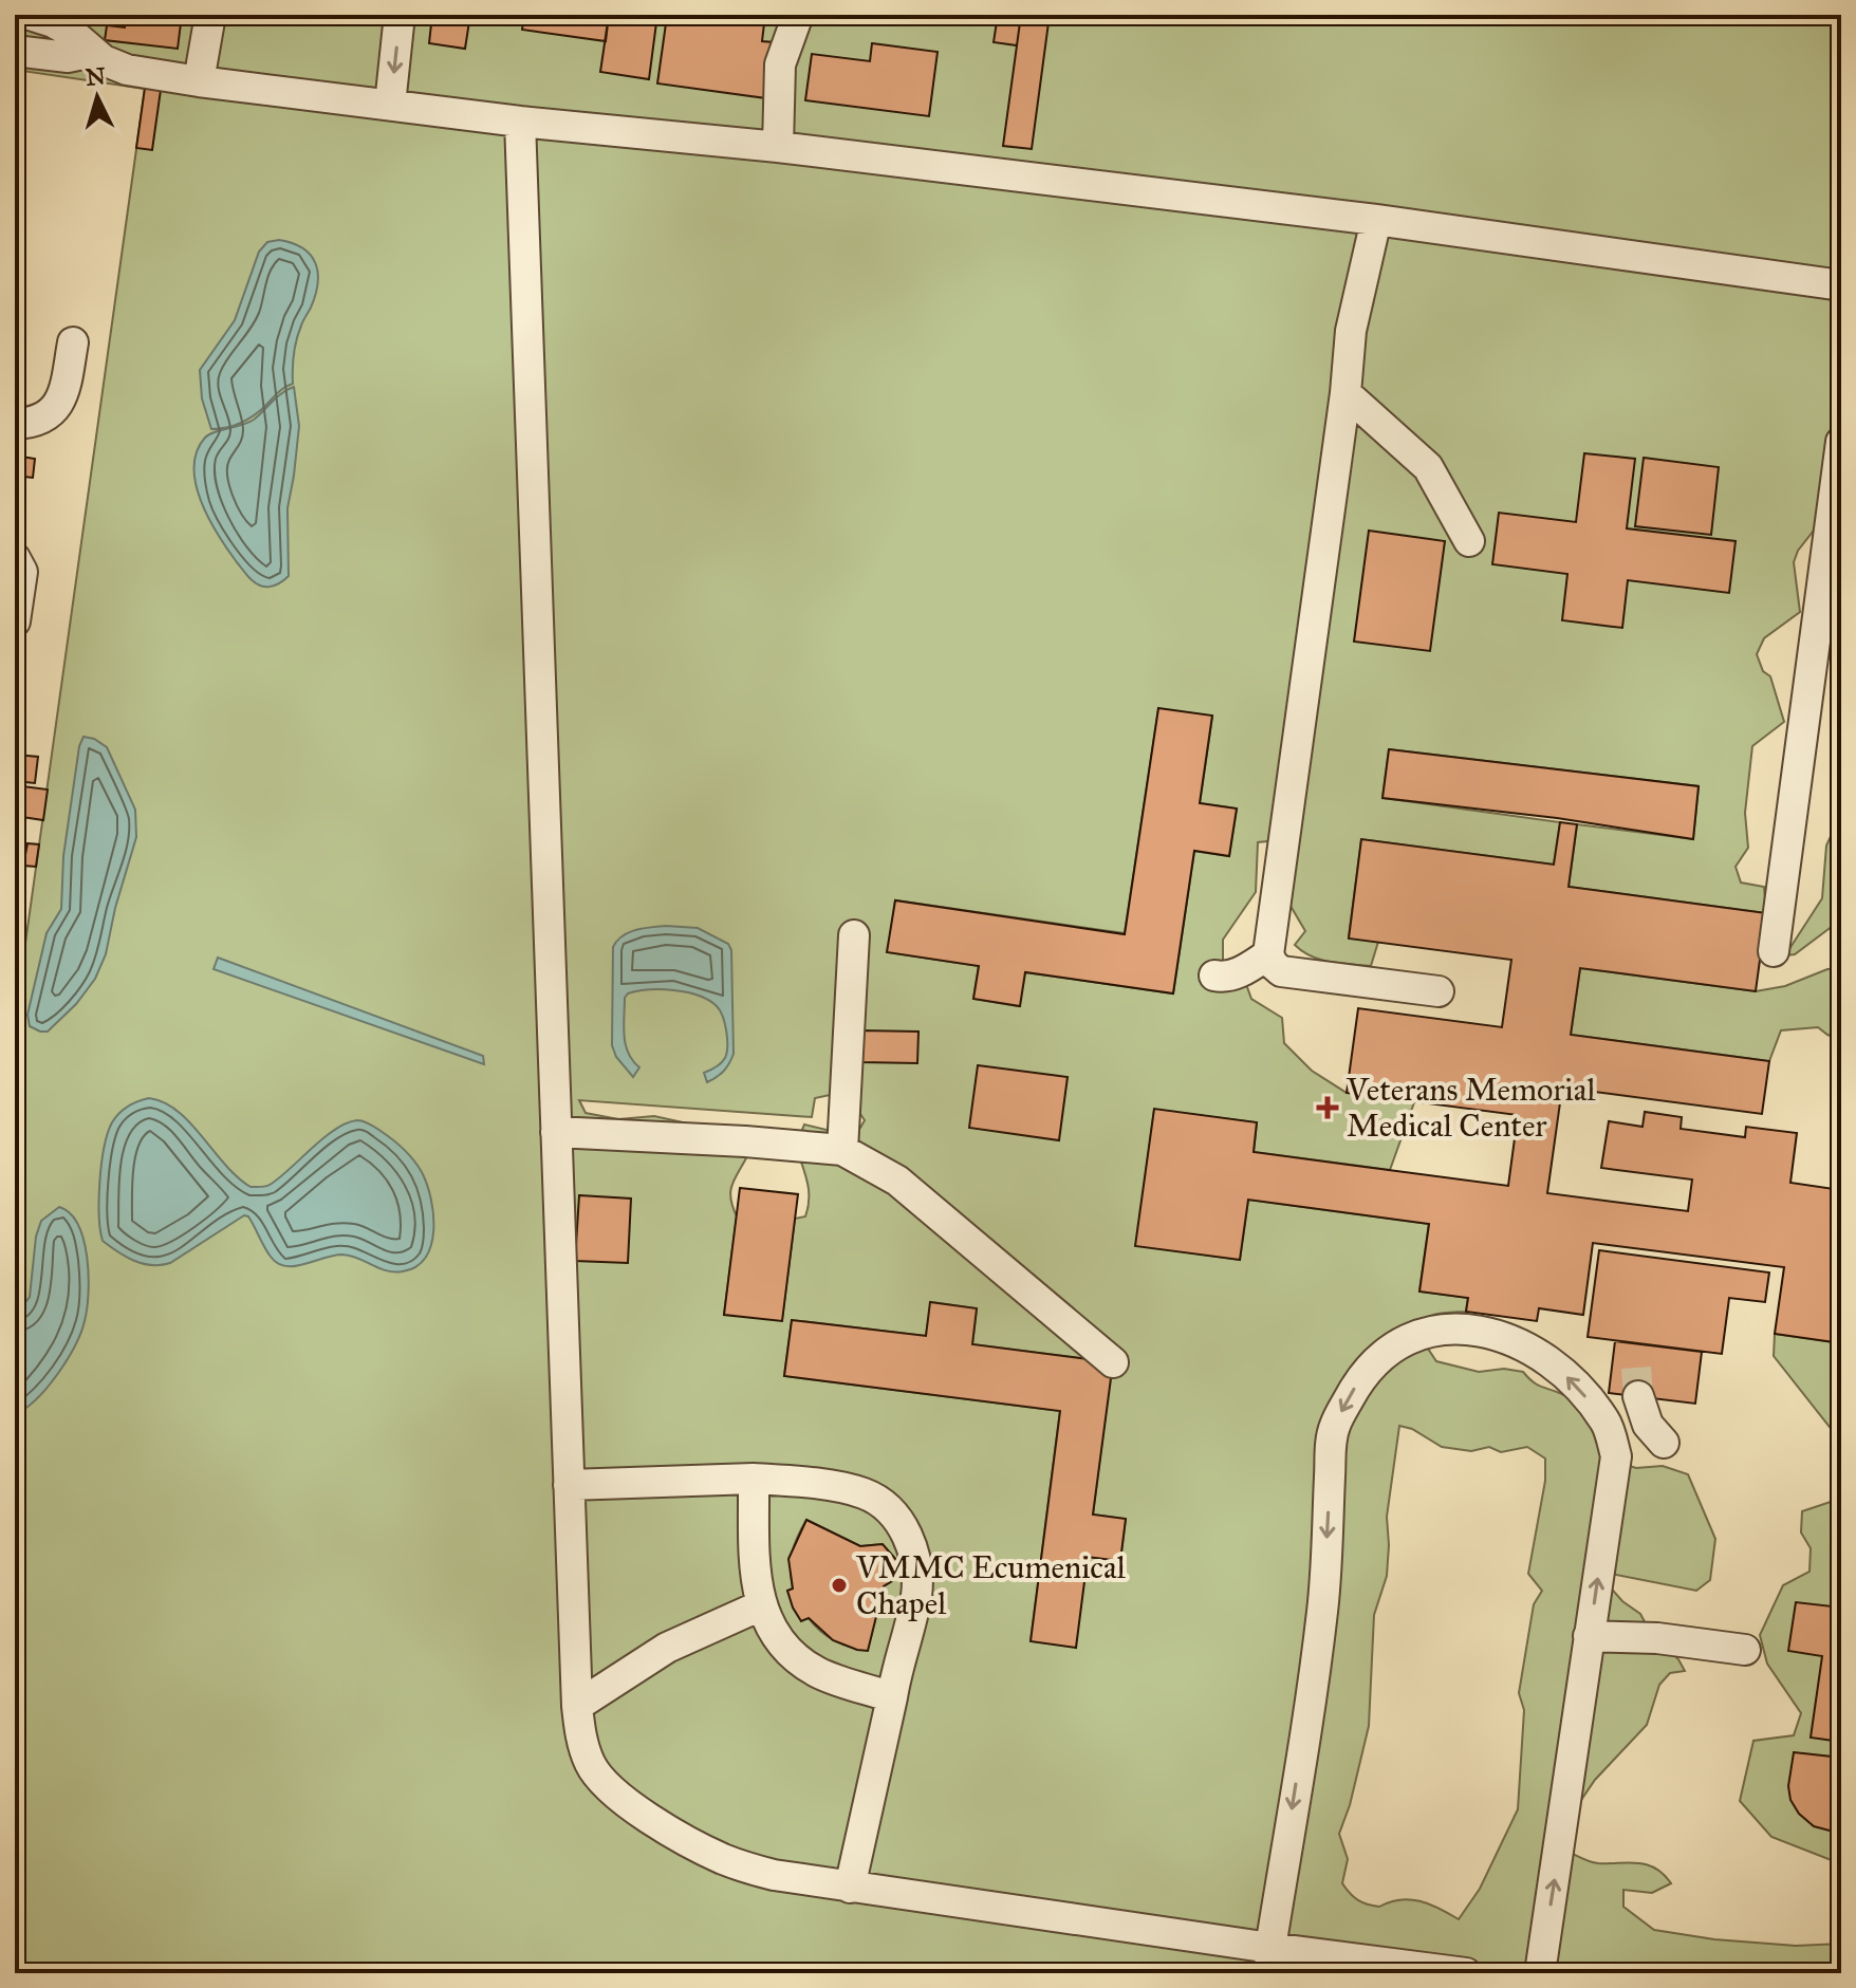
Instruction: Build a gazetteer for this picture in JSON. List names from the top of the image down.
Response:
{
  "places": {
    "health": ["Veterans Memorial Medical Center"],
    "other": ["VMMC Ecumenical Chapel"]
  },
  "north": "top"
}
